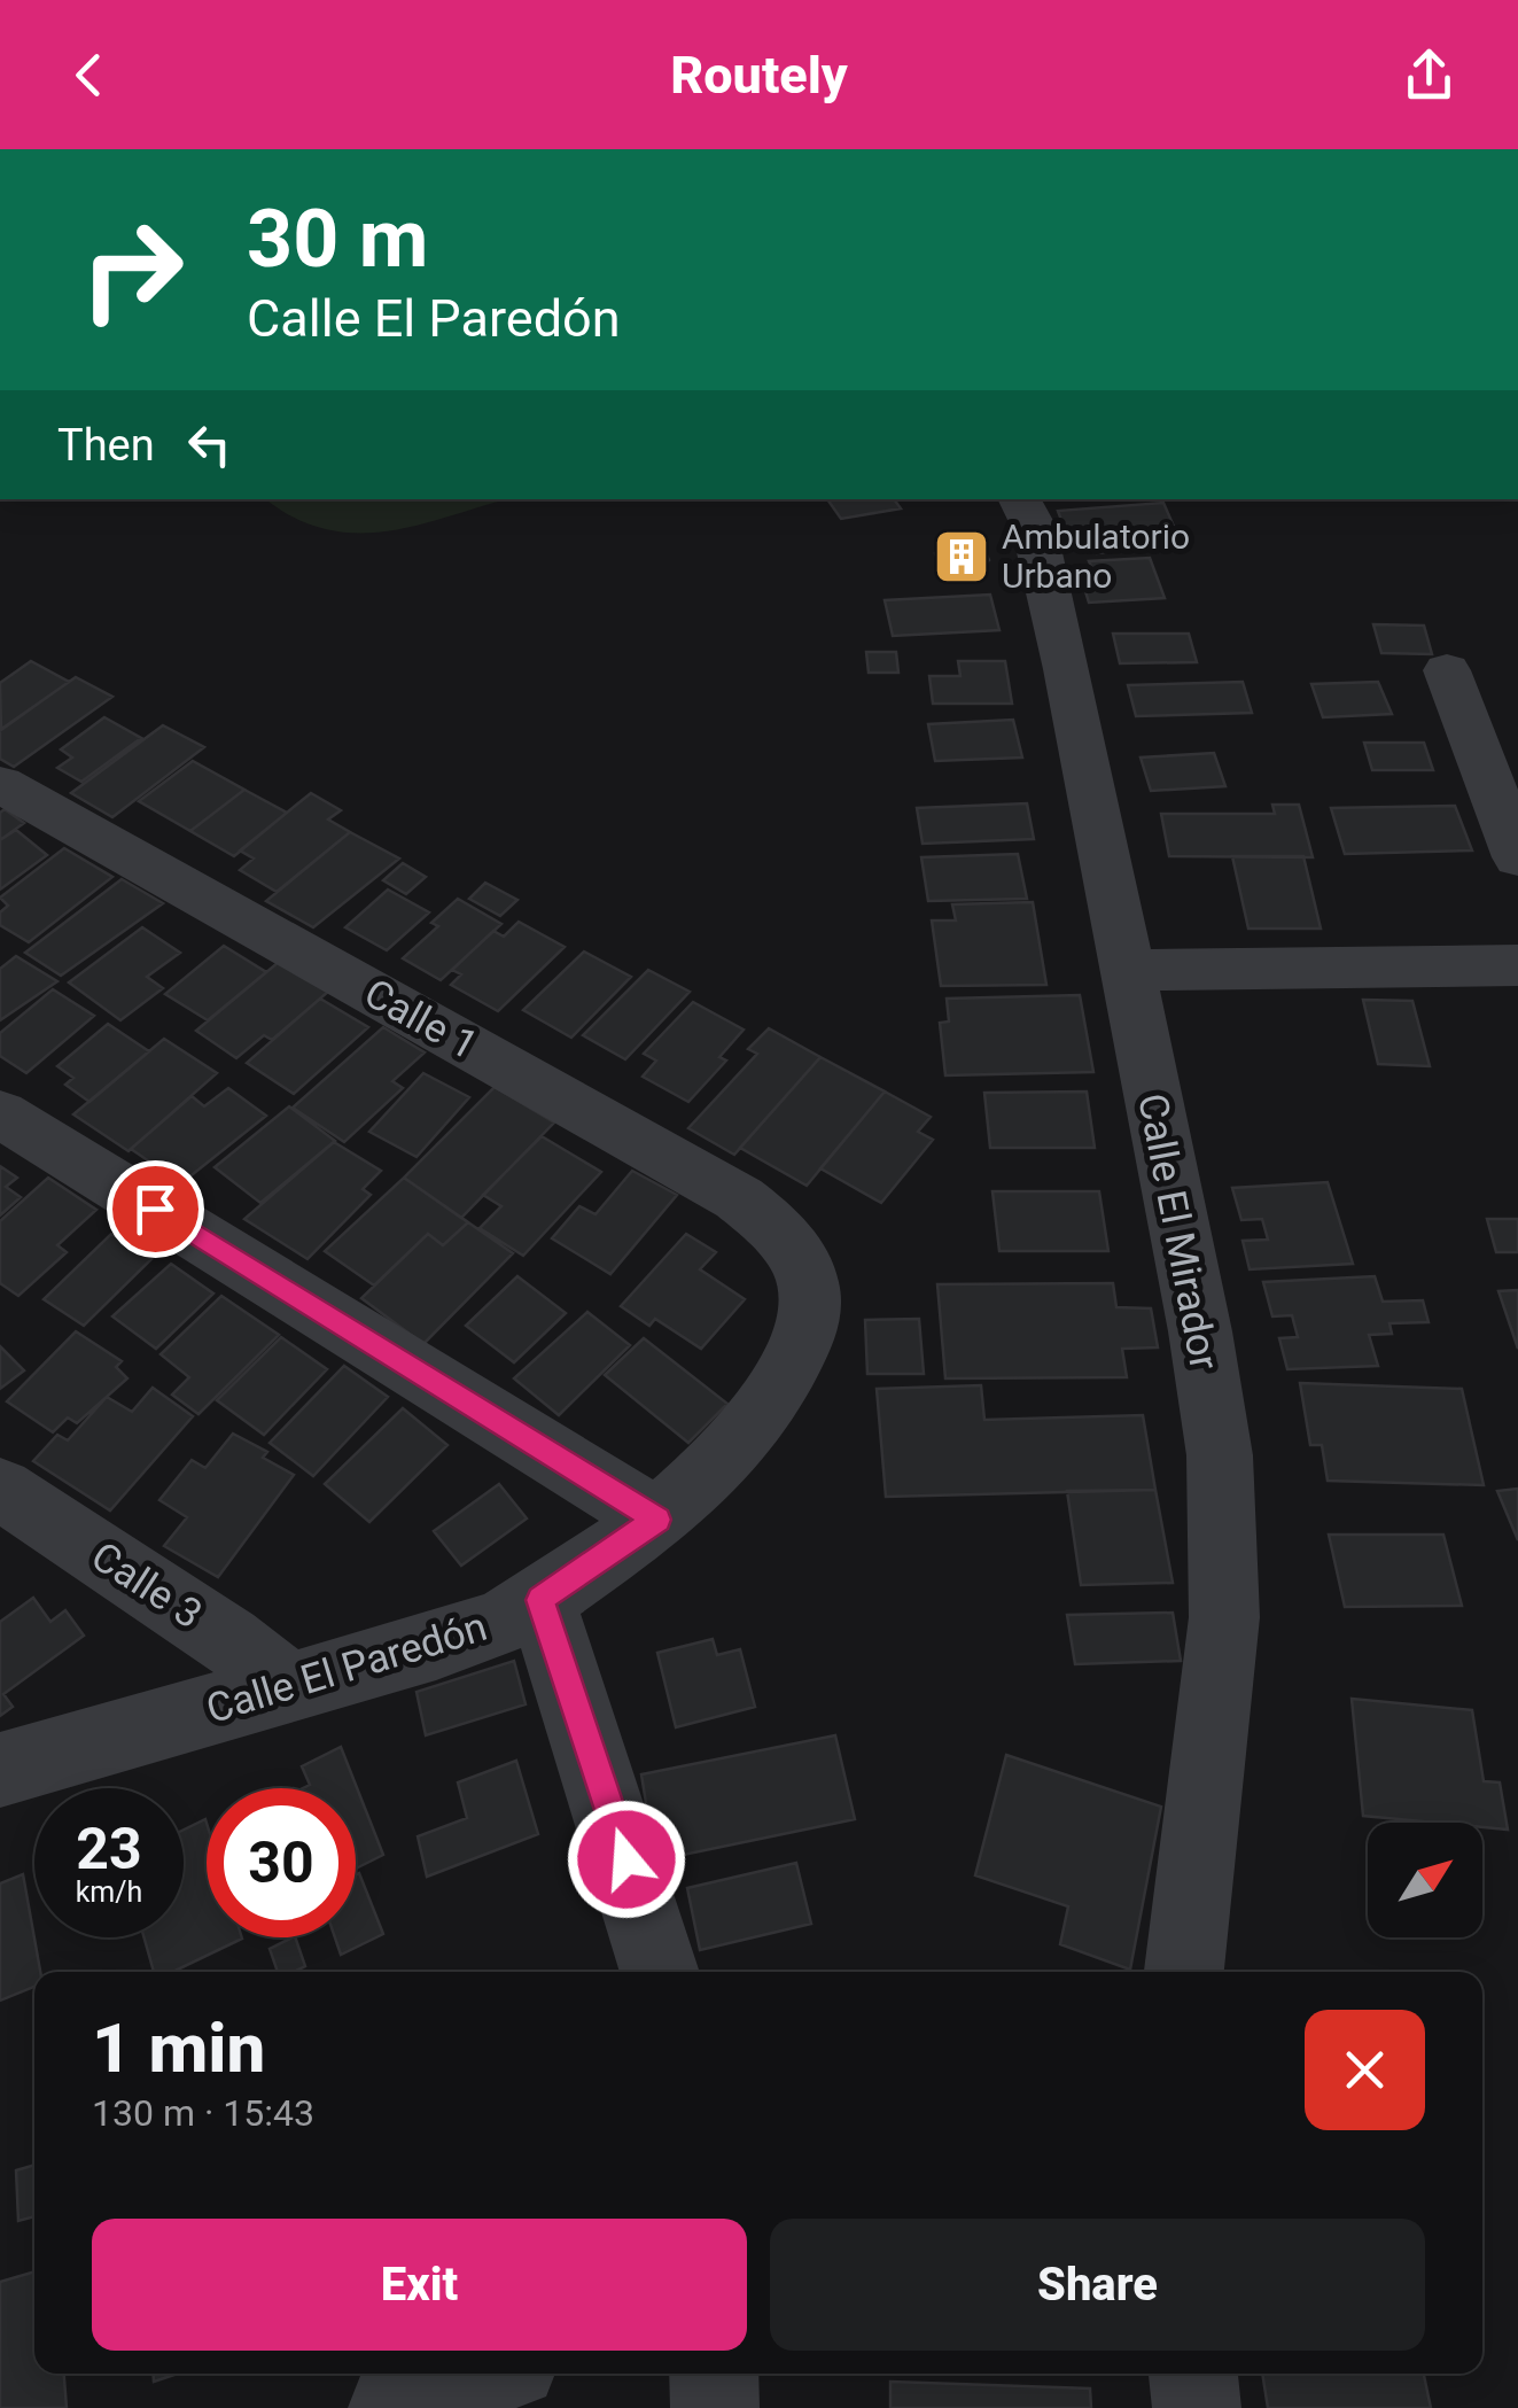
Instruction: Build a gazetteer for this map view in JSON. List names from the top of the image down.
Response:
{
  "streets": {
    "street": [
      "Calle 1",
      "Calle El Mirador",
      "Calle 3",
      "Calle El Paredón"
    ]
  },
  "crossings": [
    ["Calle 1", "Calle El Paredón"],
    ["Calle 3", "Calle El Paredón"]
  ],
  "places": {
    "building": ["Ambulatorio Urbano"]
  },
  "north": "top right",
  "page": {
    "header": "Routely",
    "turn": ["30 m", "Calle El Paredón"],
    "then": "Then",
    "speed": "23 km/h",
    "limit": "30",
    "heading": ["1 min", "130 m · 15:43"],
    "buttons": ["Exit", "Share"]
  }
}
